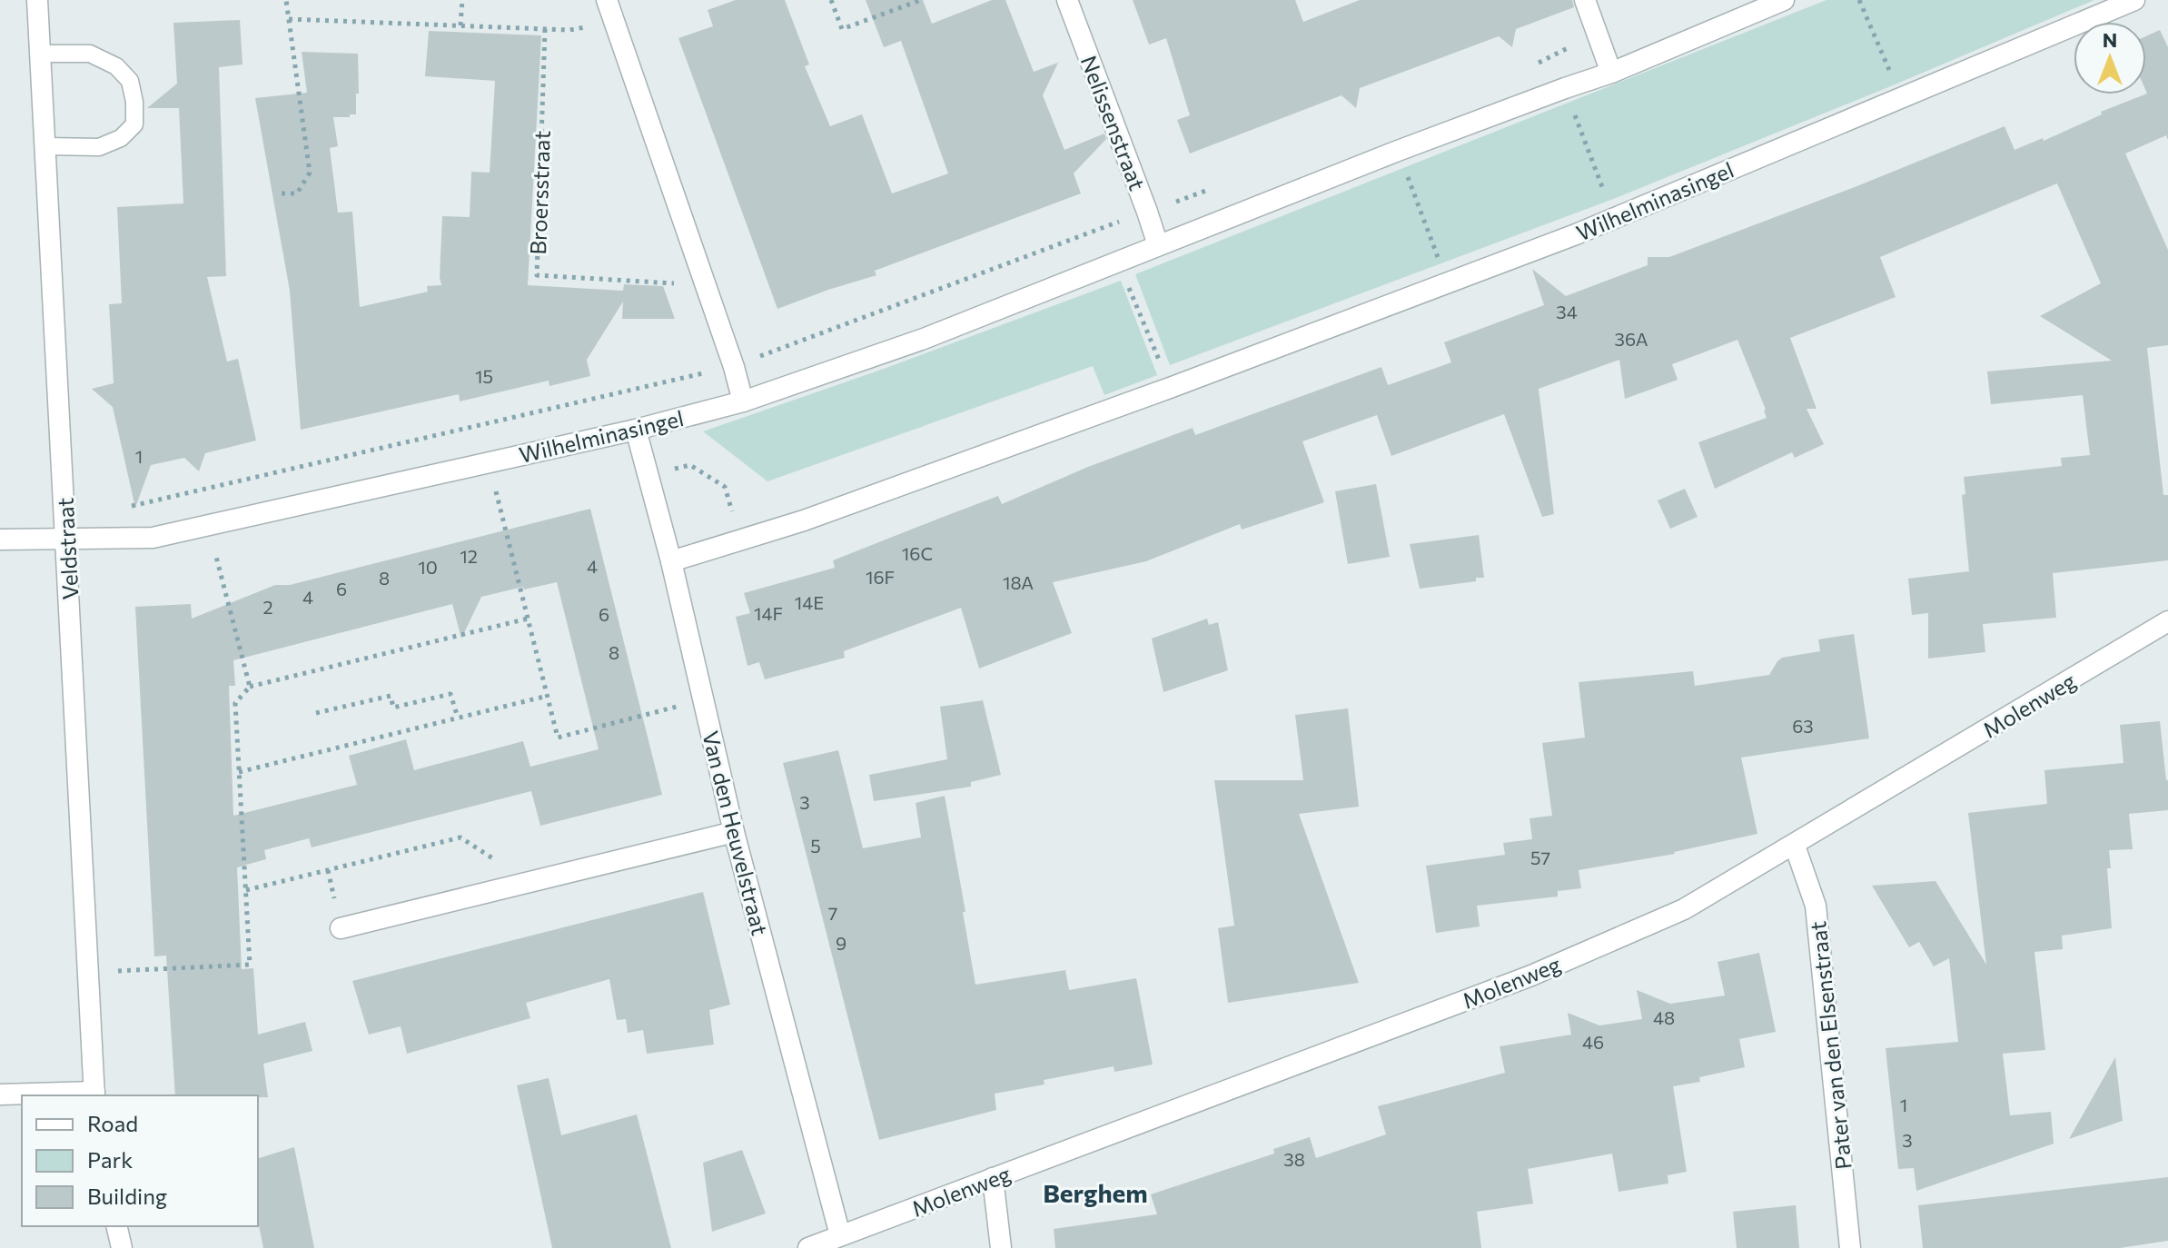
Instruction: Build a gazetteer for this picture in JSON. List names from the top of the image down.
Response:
{
  "streets": {
    "street": [
      "Nelissenstraat",
      "Wilhelminasingel",
      "Veldstraat",
      "Molenweg",
      "Van den Heuvelstraat",
      "Pater van den Elsenstraat"
    ],
    "path": ["Broersstraat"]
  },
  "crossings": [
    ["Nelissenstraat", "Wilhelminasingel"],
    ["Wilhelminasingel", "Veldstraat"],
    ["Wilhelminasingel", "Van den Heuvelstraat"],
    ["Molenweg", "Van den Heuvelstraat"],
    ["Molenweg", "Pater van den Elsenstraat"]
  ],
  "districts": ["Berghem"],
  "house_numbers": [
    "34",
    "36A",
    "15",
    "1",
    "16C",
    "12",
    "4",
    "10",
    "16F",
    "8",
    "18A",
    "6",
    "4",
    "14E",
    "2",
    "14F",
    "6",
    "8",
    "63",
    "3",
    "5",
    "57",
    "7",
    "9",
    "48",
    "46",
    "1",
    "3",
    "38"
  ],
  "legend": ["Road", "Park", "Building"],
  "north": "top"
}
